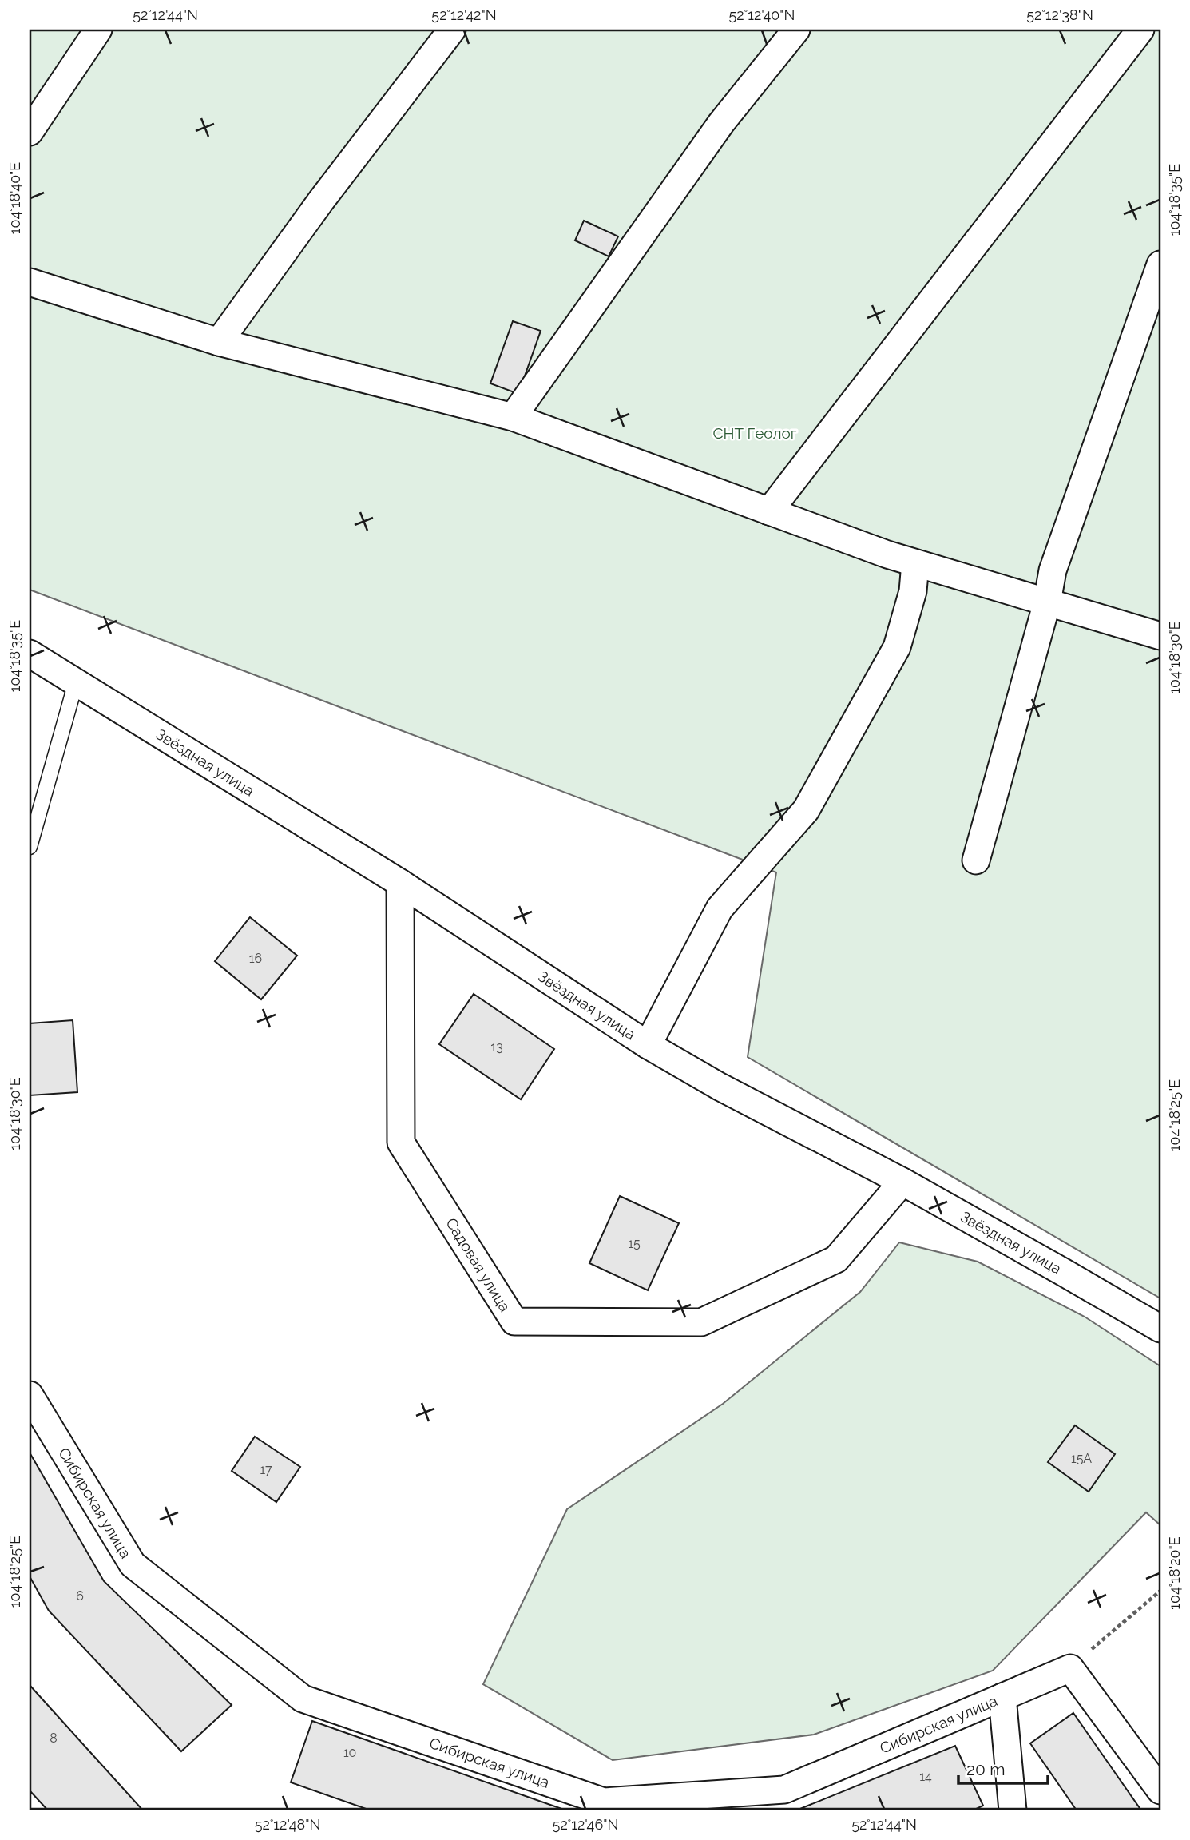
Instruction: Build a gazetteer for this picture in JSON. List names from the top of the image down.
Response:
{
  "streets": {
    "street": ["Звёздная улица", "Садовая улица", "Сибирская улица"]
  },
  "crossings": [
    ["Звёздная улица", "Садовая улица"]
  ],
  "parks": ["СНТ Геолог"],
  "house_numbers": [
    "16",
    "13",
    "15",
    "15А",
    "17",
    "6",
    "8",
    "10",
    "14"
  ],
  "scale_bar": "20 m",
  "coordinates": [
    "52°12'44\"N",
    "52°12'42\"N",
    "52°12'40\"N",
    "52°12'38\"N",
    "104°18'40\"E",
    "104°18'35\"E",
    "104°18'30\"E",
    "104°18'25\"E",
    "104°18'20\"E",
    "52°12'48\"N",
    "52°12'46\"N"
  ]
}
